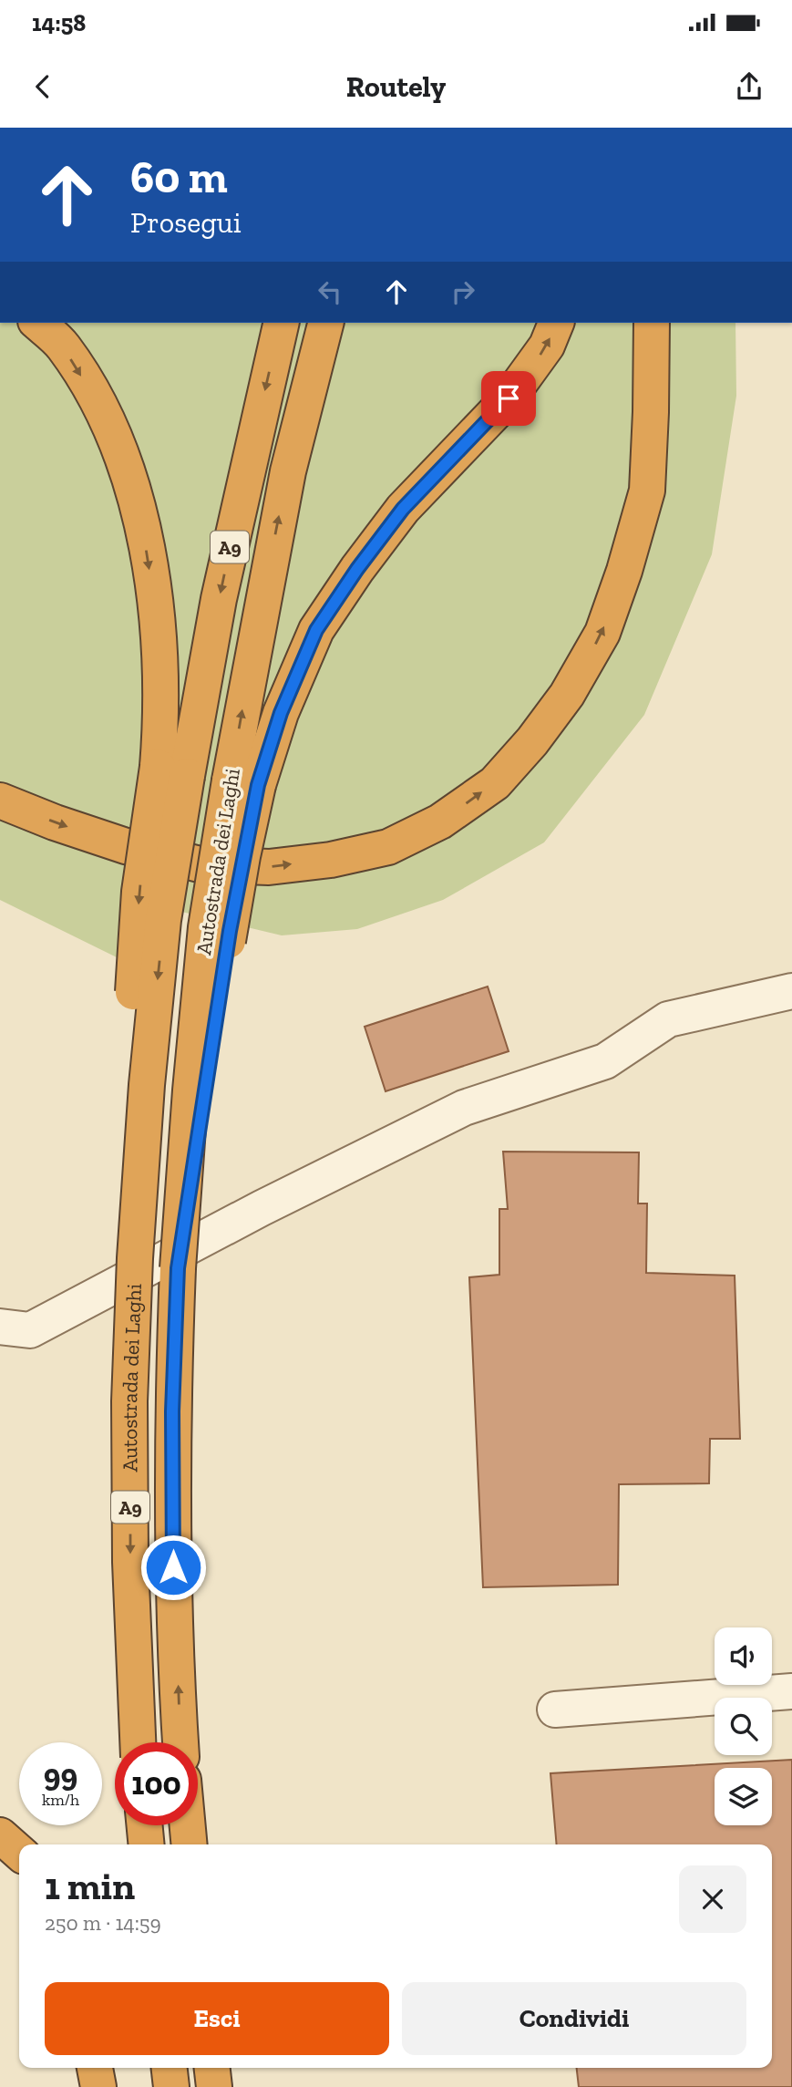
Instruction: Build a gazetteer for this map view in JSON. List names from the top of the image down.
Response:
{
  "streets": {
    "highway": ["A9", "Autostrada dei Laghi"]
  },
  "page": {
    "status": "14:58",
    "header": "Routely",
    "turn": ["60 m", "Prosegui"],
    "speed": "99 km/h",
    "limit": "100",
    "heading": ["1 min", "250 m · 14:59"],
    "buttons": ["Esci", "Condividi"]
  }
}
